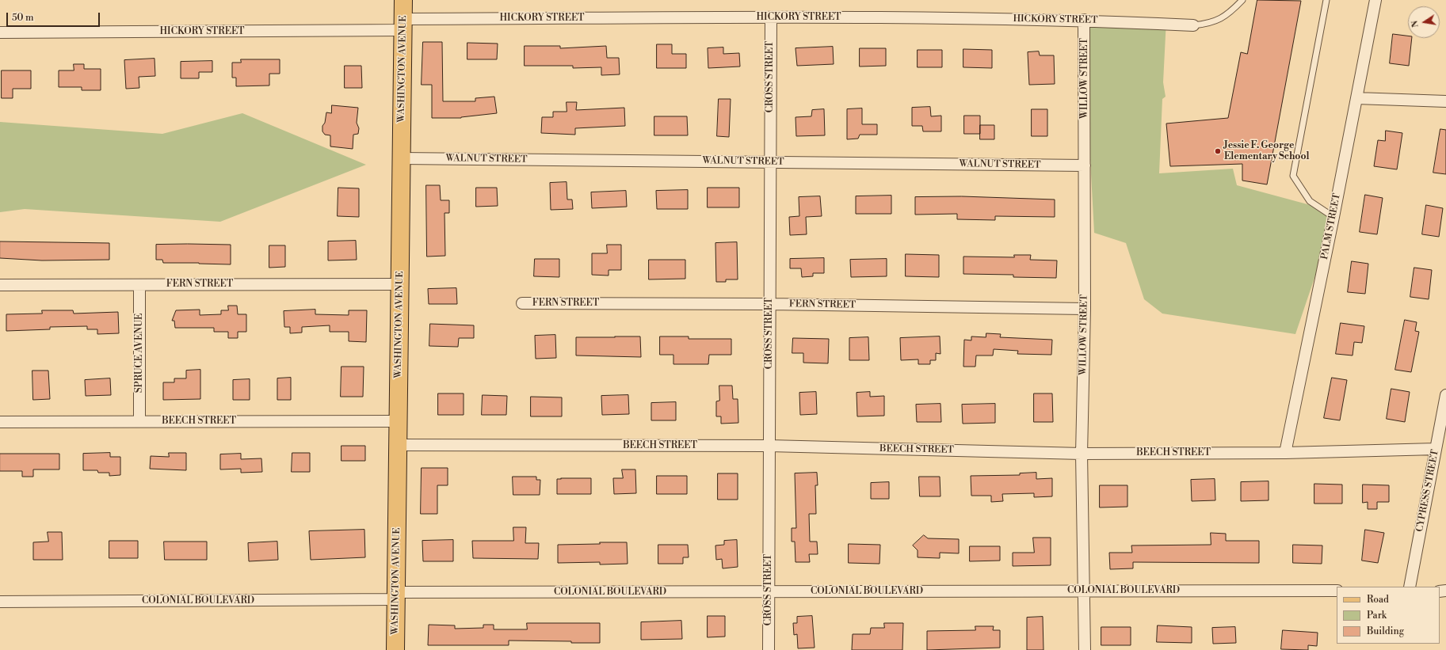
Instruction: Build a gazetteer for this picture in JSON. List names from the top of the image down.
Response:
{
  "streets": {
    "main road": ["WASHINGTON AVENUE"],
    "street": [
      "HICKORY STREET",
      "CROSS STREET",
      "WILLOW STREET",
      "WALNUT STREET",
      "PALM STREET",
      "FERN STREET",
      "SPRUCE AVENUE",
      "BEECH STREET",
      "CYPRESS STREET",
      "COLONIAL BOULEVARD"
    ]
  },
  "crossings": [
    ["HICKORY STREET", "WASHINGTON AVENUE"],
    ["HICKORY STREET", "CROSS STREET"],
    ["HICKORY STREET", "WILLOW STREET"],
    ["WASHINGTON AVENUE", "WALNUT STREET"],
    ["WASHINGTON AVENUE", "FERN STREET"],
    ["WASHINGTON AVENUE", "BEECH STREET"],
    ["WASHINGTON AVENUE", "COLONIAL BOULEVARD"],
    ["CROSS STREET", "WALNUT STREET"],
    ["CROSS STREET", "FERN STREET"],
    ["CROSS STREET", "BEECH STREET"],
    ["CROSS STREET", "COLONIAL BOULEVARD"],
    ["WILLOW STREET", "WALNUT STREET"],
    ["WILLOW STREET", "FERN STREET"],
    ["WILLOW STREET", "BEECH STREET"],
    ["WILLOW STREET", "COLONIAL BOULEVARD"],
    ["PALM STREET", "BEECH STREET"],
    ["FERN STREET", "SPRUCE AVENUE"],
    ["SPRUCE AVENUE", "BEECH STREET"],
    ["BEECH STREET", "CYPRESS STREET"]
  ],
  "places": ["Jessie F. George Elementary School"],
  "legend": ["Road", "Park", "Building"],
  "scale_bar": "50 m",
  "north": "left"
}
